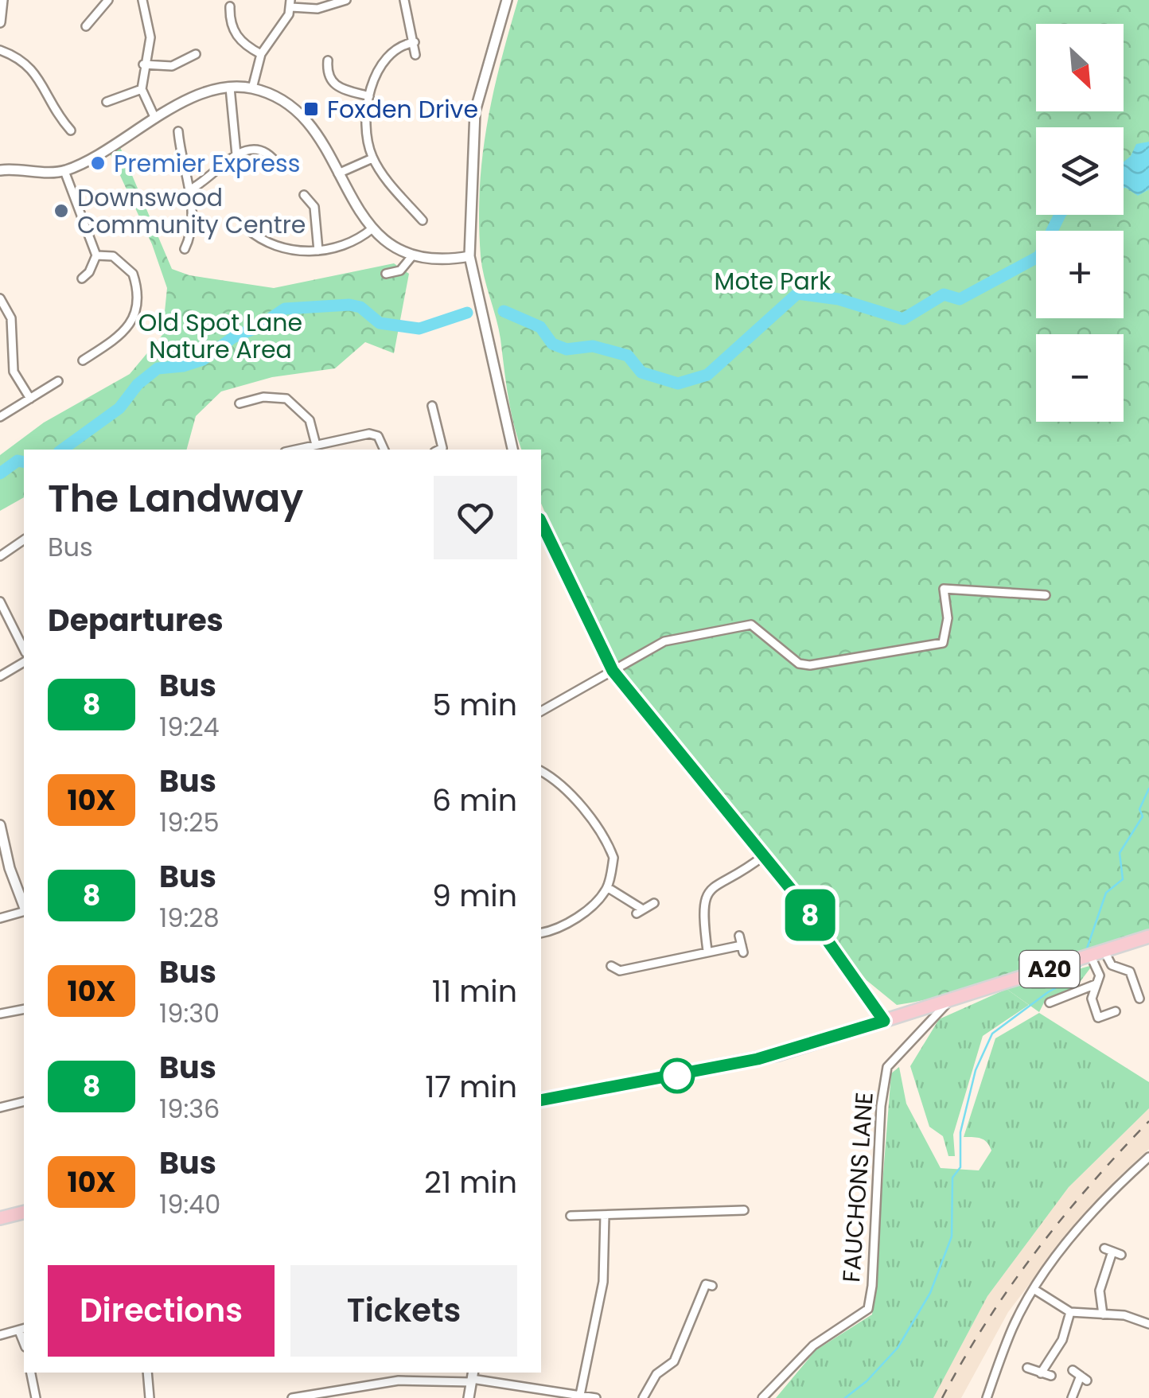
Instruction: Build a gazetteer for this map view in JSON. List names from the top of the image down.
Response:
{
  "streets": {
    "main road": ["A20"],
    "street": ["FAUCHONS LANE"]
  },
  "crossings": [
    ["A20", "FAUCHONS LANE"]
  ],
  "parks": ["Mote Park", "Old Spot Lane Nature Area"],
  "places": {
    "transit": ["Foxden Drive"],
    "other": ["Premier Express", "Downswood Community Centre"]
  },
  "lines": ["bus line 8"],
  "north": "bottom right",
  "page": {
    "on_map": "8",
    "map_buttons": ["+", "−"],
    "heading": [
      ["The Landway", "Bus"],
      "Departures"
    ],
    "list": [
      {
        "mark": "8",
        "name": "Bus",
        "note": "19:24",
        "value": "5 min"
      },
      {
        "mark": "10X",
        "name": "Bus",
        "note": "19:25",
        "value": "6 min"
      },
      {
        "mark": "8",
        "name": "Bus",
        "note": "19:28",
        "value": "9 min"
      },
      {
        "mark": "10X",
        "name": "Bus",
        "note": "19:30",
        "value": "11 min"
      },
      {
        "mark": "8",
        "name": "Bus",
        "note": "19:36",
        "value": "17 min"
      },
      {
        "mark": "10X",
        "name": "Bus",
        "note": "19:40",
        "value": "21 min"
      }
    ],
    "buttons": ["Directions", "Tickets"]
  }
}
